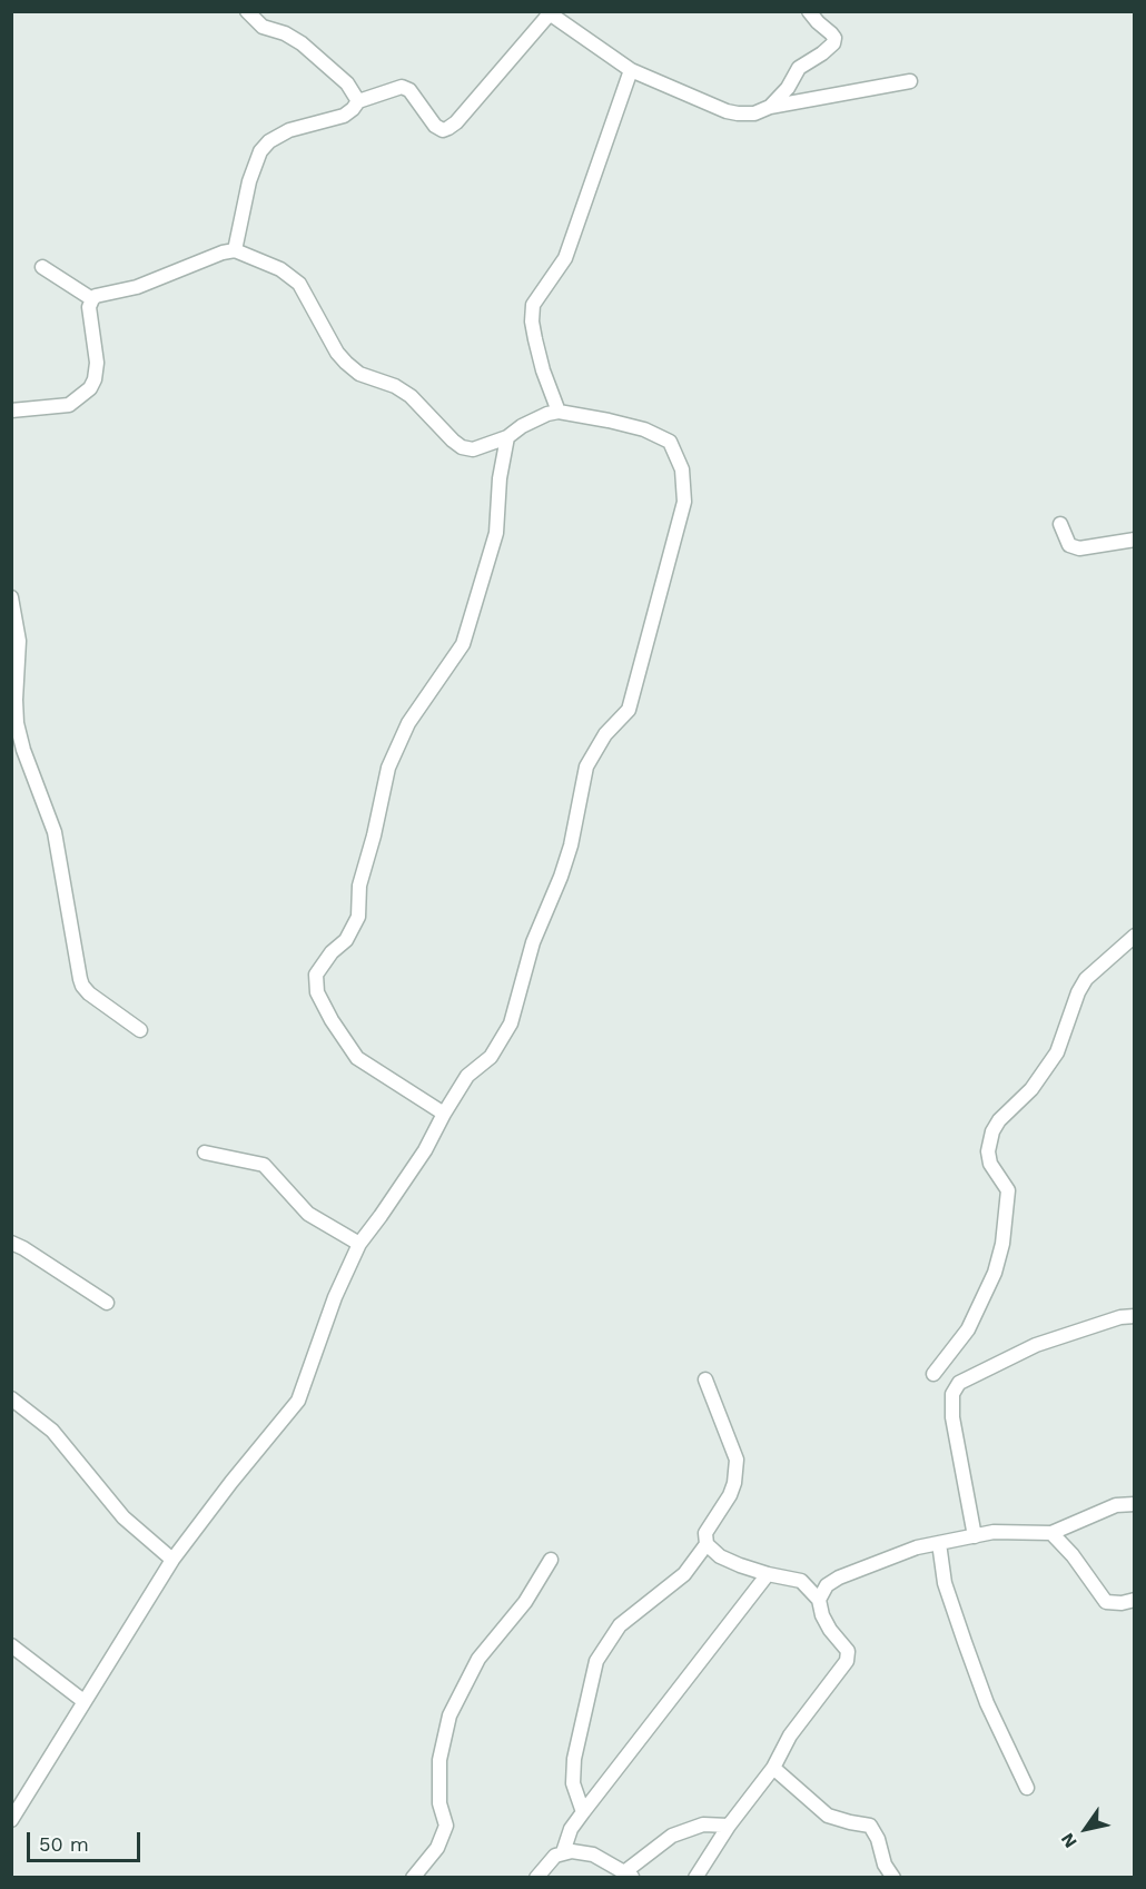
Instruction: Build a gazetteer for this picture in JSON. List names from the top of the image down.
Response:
{
  "scale_bar": "50 m",
  "north": "bottom left"
}
